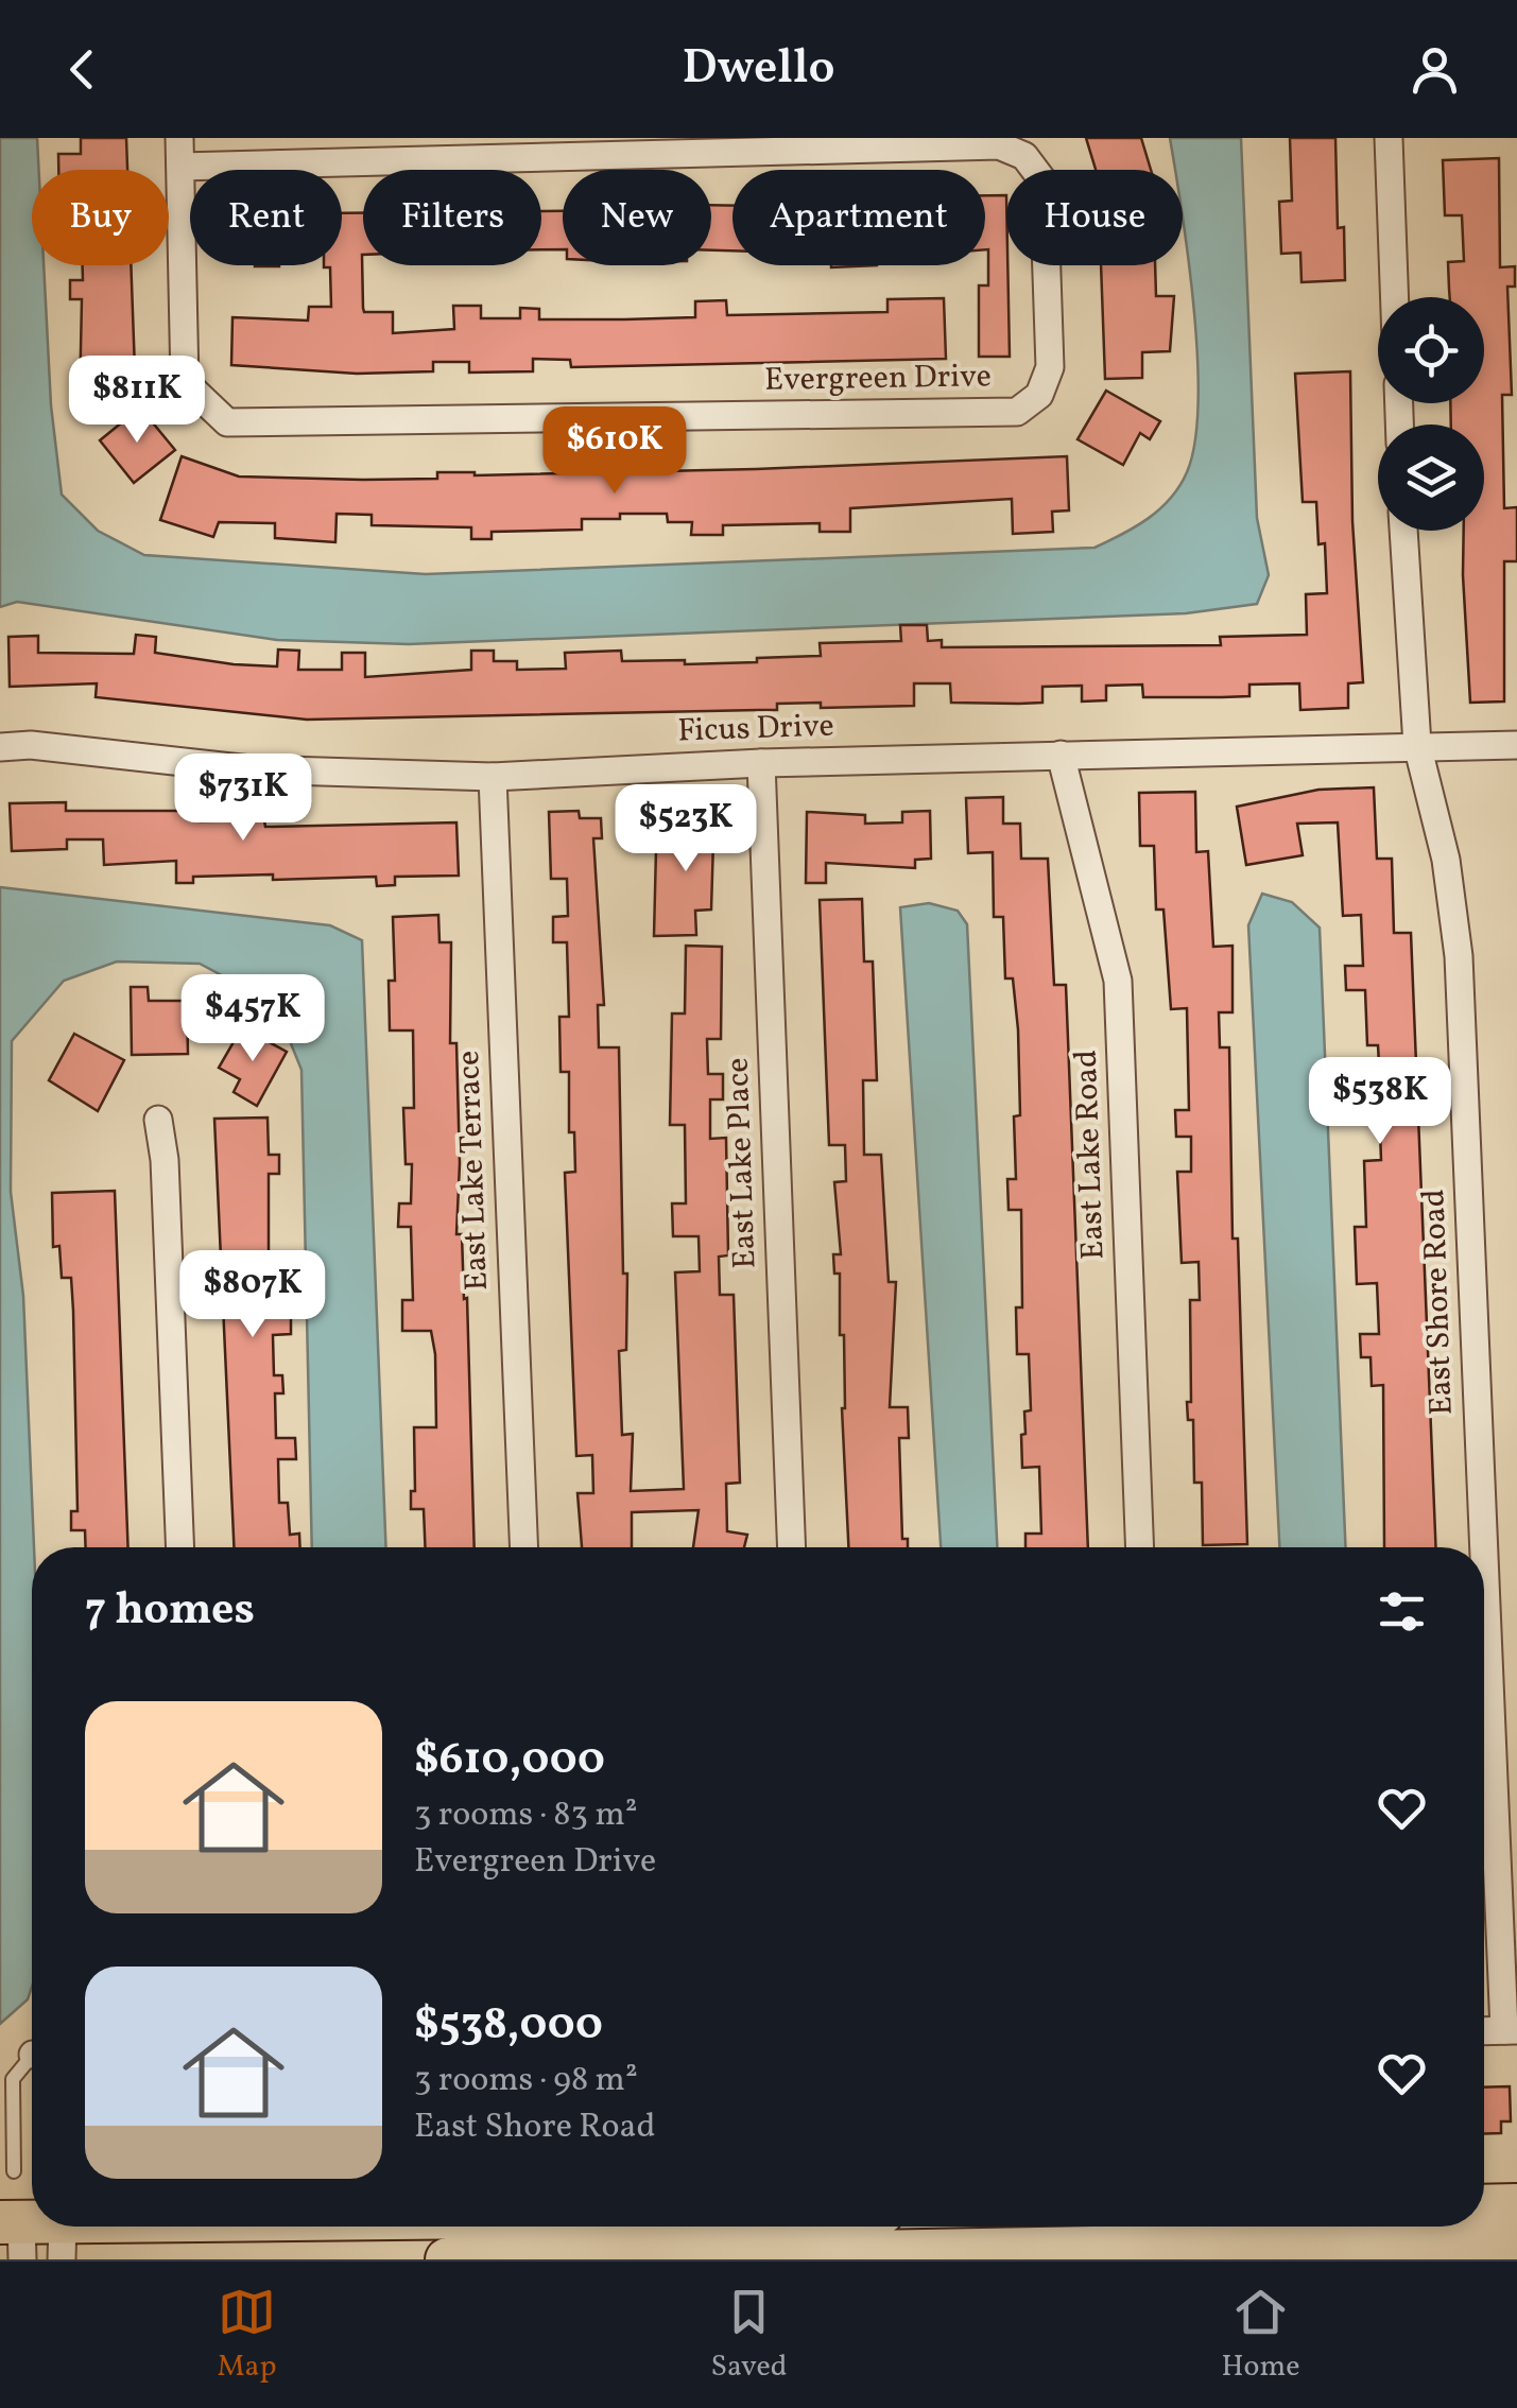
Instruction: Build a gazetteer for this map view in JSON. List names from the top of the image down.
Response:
{
  "streets": {
    "street": [
      "Evergreen Drive",
      "Ficus Drive",
      "East Lake Road",
      "East Lake Place",
      "East Lake Terrace",
      "East Shore Road"
    ]
  },
  "crossings": [
    ["Ficus Drive", "East Lake Road"],
    ["Ficus Drive", "East Lake Place"],
    ["Ficus Drive", "East Lake Terrace"],
    ["Ficus Drive", "East Shore Road"]
  ],
  "page": {
    "header": "Dwello",
    "chip": [
      "Buy",
      "Rent",
      "Filters",
      "New",
      "Apartment",
      "House"
    ],
    "price": [
      "$811K",
      "$610K",
      "$731K",
      "$523K",
      "$457K",
      "$538K",
      "$807K"
    ],
    "heading": "7 homes",
    "list": [
      {
        "name": "$610,000",
        "note": "3 rooms · 83 m² · Evergreen Drive"
      },
      {
        "name": "$538,000",
        "note": "3 rooms · 98 m² · East Shore Road"
      }
    ],
    "tabs": ["Map", "Saved", "Home"]
  }
}
